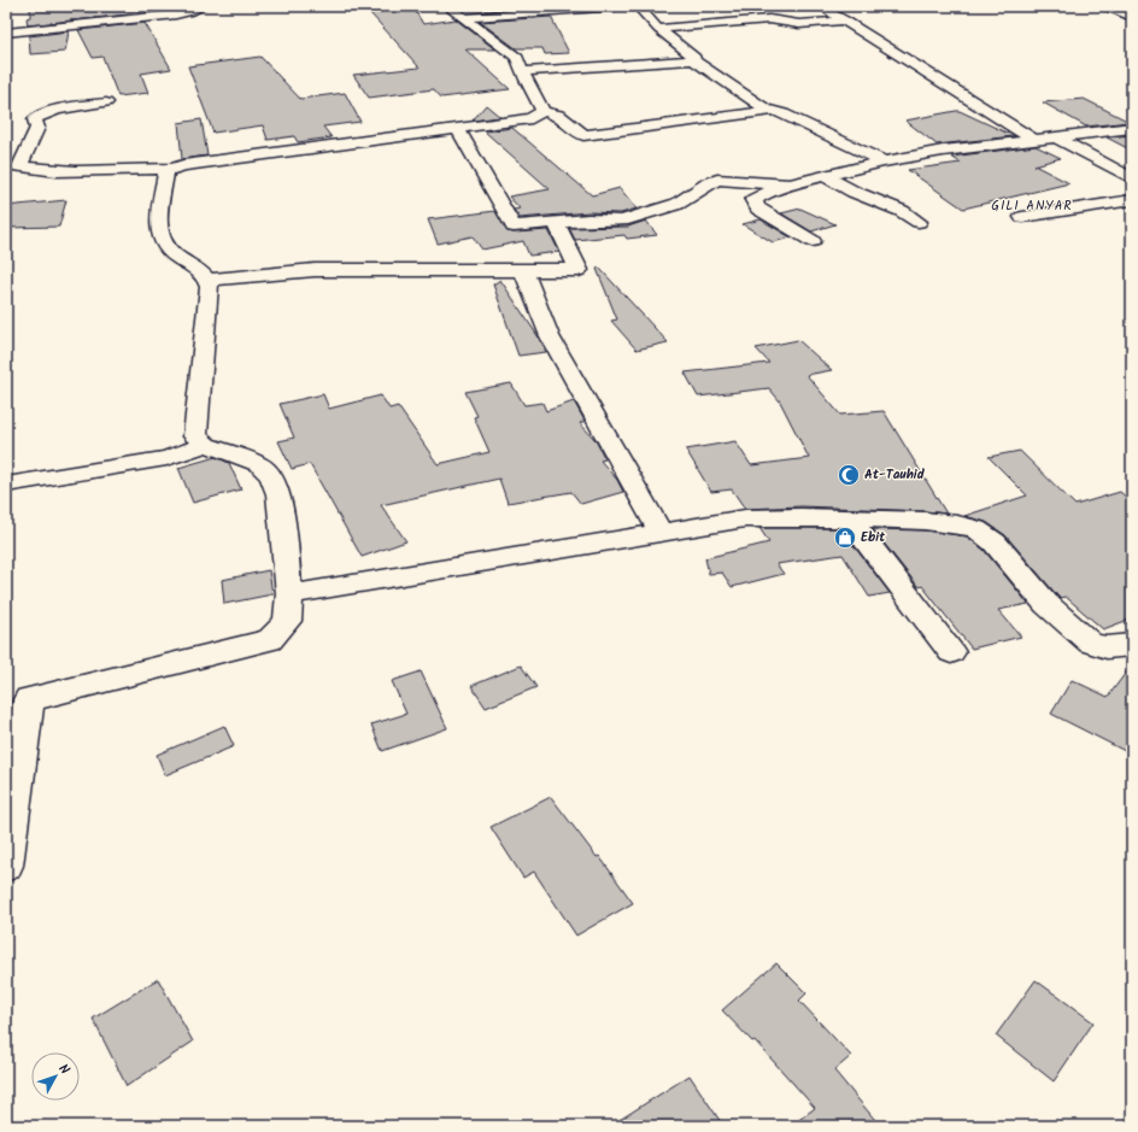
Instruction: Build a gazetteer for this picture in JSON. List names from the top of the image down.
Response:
{
  "districts": ["GILI ANYAR"],
  "places": {
    "mosque": ["At-Tauhid"],
    "shop": ["Ebit"]
  },
  "north": "top right"
}
